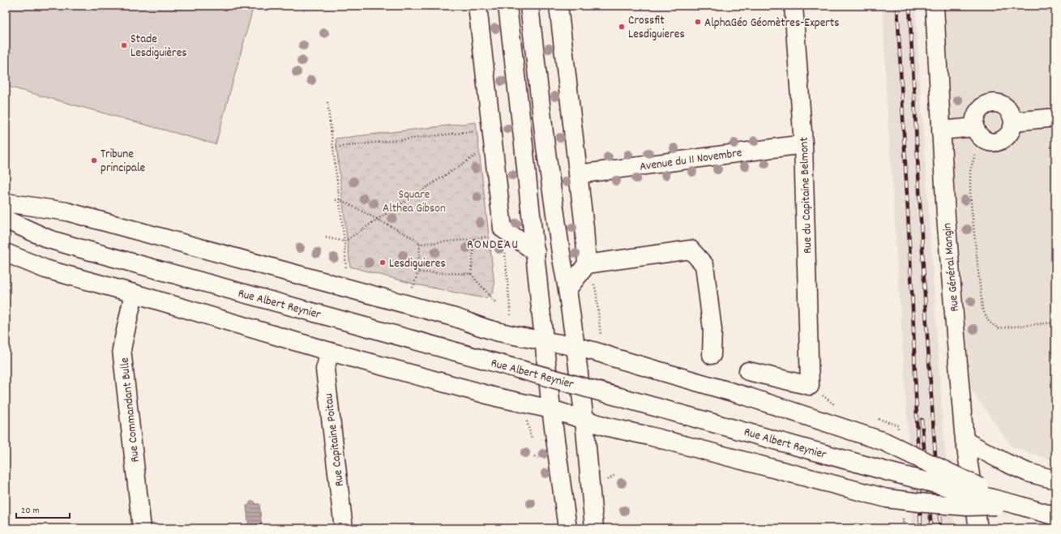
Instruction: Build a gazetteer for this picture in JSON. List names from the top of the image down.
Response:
{
  "streets": {
    "main road": [
      "Avenue du 11 Novembre",
      "Rue du Capitaine Belmont",
      "Rue Général Mangin",
      "Rue Albert Reynier",
      "Rue Commandant Bulle",
      "Rue Capitaine Poitau"
    ]
  },
  "crossings": [
    ["Avenue du 11 Novembre", "Rue du Capitaine Belmont"]
  ],
  "districts": ["RONDEAU"],
  "parks": ["Square Althea Gibson"],
  "places": [
    "AlphaGéo Géomètres-Experts",
    "Crossfit Lesdiguieres",
    "Stade Lesdiguières",
    "Tribune principale",
    "Lesdiguieres"
  ],
  "scale_bar": "20 m"
}
